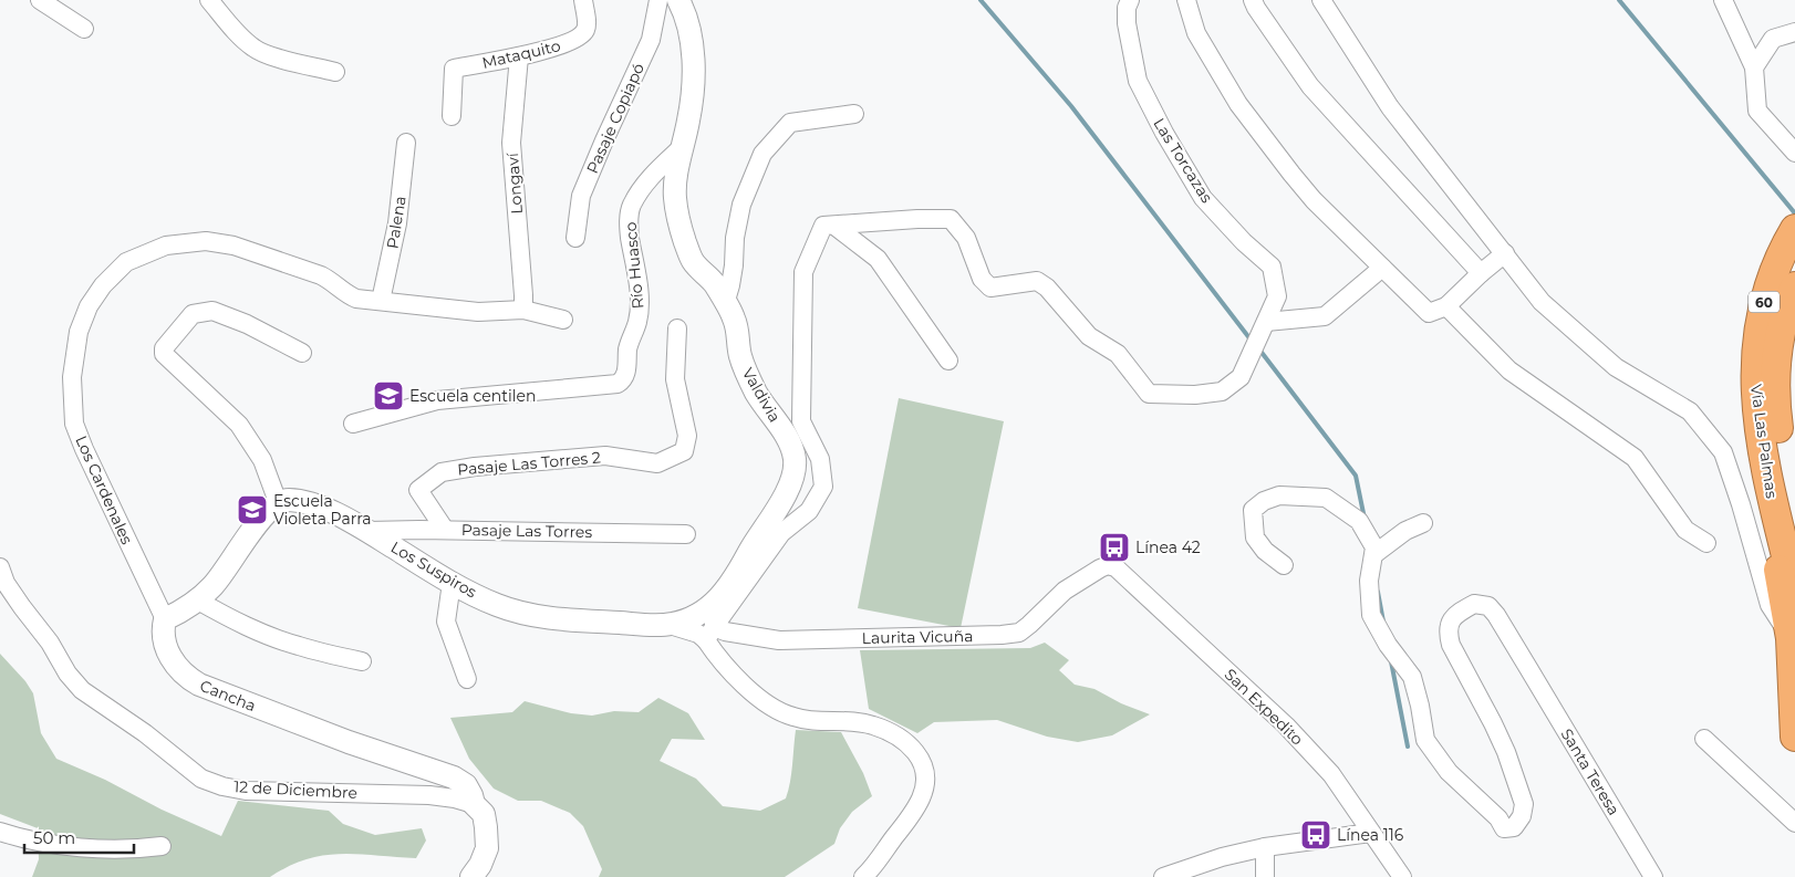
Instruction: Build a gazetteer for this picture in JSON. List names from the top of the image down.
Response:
{
  "streets": {
    "highway": ["60", "Vía Las Palmas"],
    "street": [
      "Mataquito",
      "Pasaje Copiapó",
      "Las Torcazas",
      "Longaví",
      "Palena",
      "Río Huasco",
      "Valdivia",
      "Pasaje Las Torres 2",
      "Los Cardenales",
      "Pasaje Las Torres",
      "Los Suspiros",
      "Laurita Vicuña",
      "Cancha",
      "San Expedito",
      "Santa Teresa",
      "12 de Diciembre"
    ]
  },
  "crossings": [
    ["Mataquito", "Longaví"],
    ["Longaví", "Los Cardenales"],
    ["Palena", "Los Cardenales"],
    ["Río Huasco", "Valdivia"],
    ["Valdivia", "Los Suspiros"],
    ["Valdivia", "Laurita Vicuña"],
    ["Pasaje Las Torres 2", "Pasaje Las Torres"],
    ["Los Cardenales", "Cancha"],
    ["Pasaje Las Torres", "Los Suspiros"],
    ["Los Suspiros", "Laurita Vicuña"],
    ["Laurita Vicuña", "San Expedito"],
    ["Cancha", "12 de Diciembre"]
  ],
  "places": {
    "school or university": ["Escuela centilen", "Escuela Violeta Parra"],
    "bus stop": ["Línea 42", "Línea 116"]
  },
  "scale_bar": "50 m"
}
